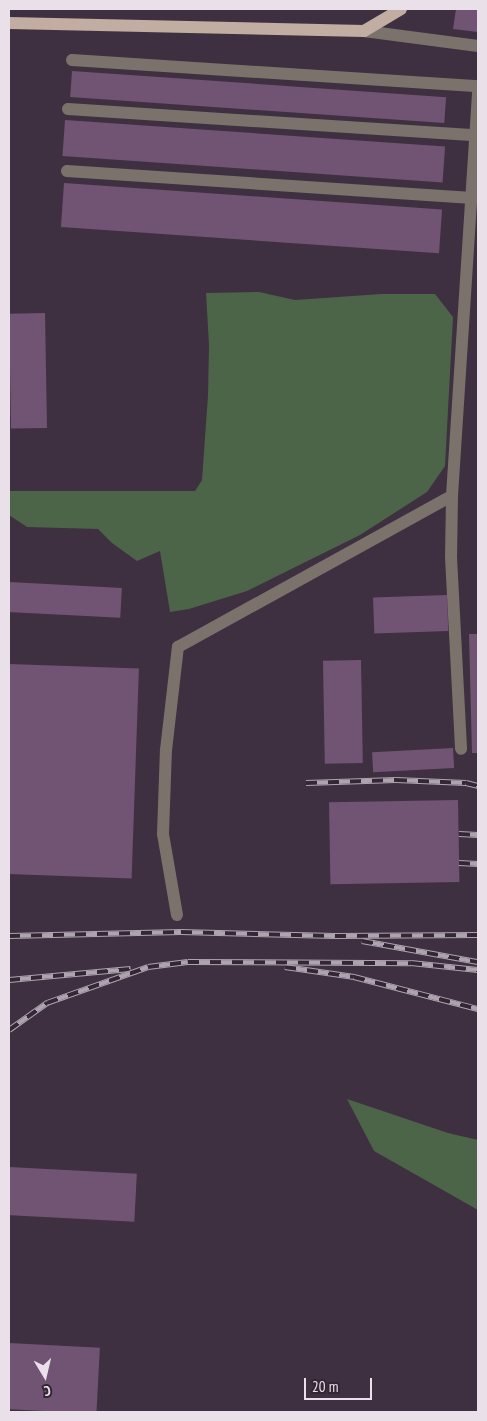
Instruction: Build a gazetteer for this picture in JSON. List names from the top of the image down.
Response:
{
  "scale_bar": "20 m",
  "north": "bottom"
}
